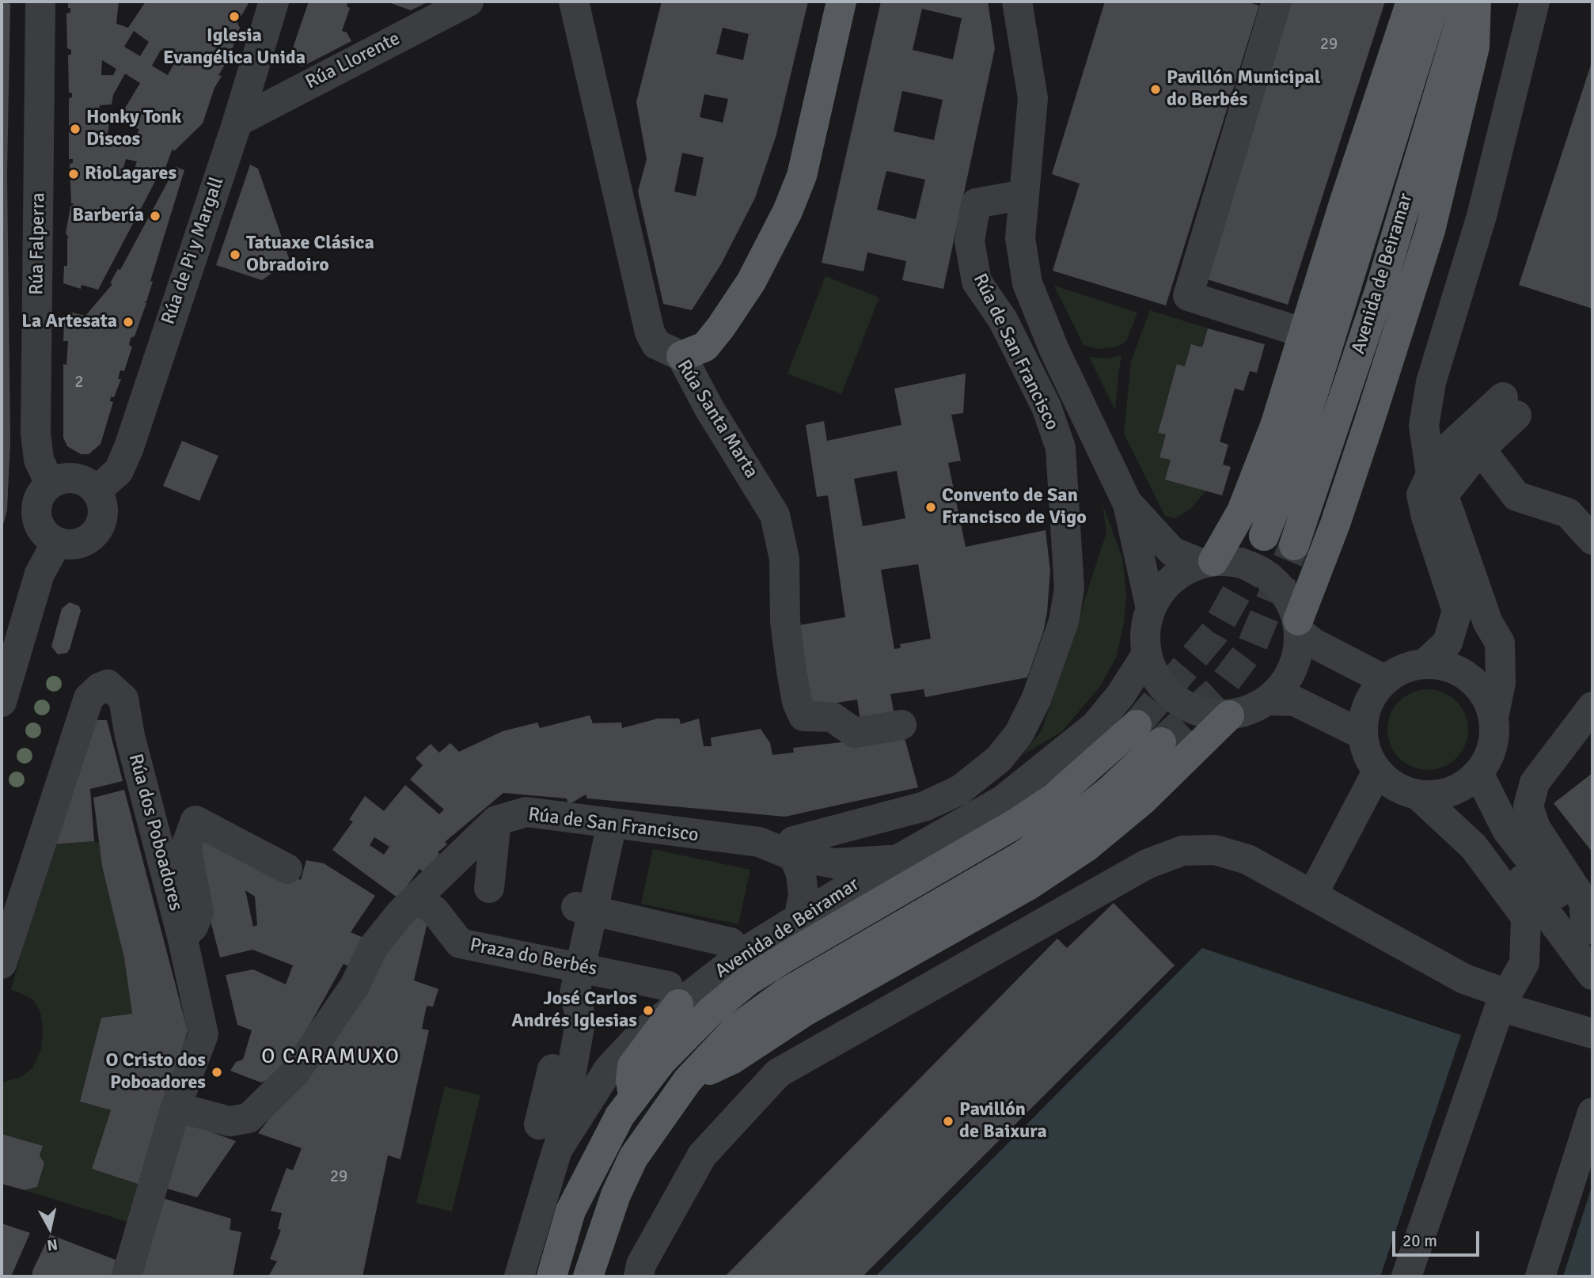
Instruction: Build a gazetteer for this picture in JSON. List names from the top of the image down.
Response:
{
  "streets": {
    "main road": ["Avenida de Beiramar"],
    "street": [
      "Rúa Llorente",
      "Rúa Falperra",
      "Rúa de Pi y Margall",
      "Rúa de San Francisco",
      "Rúa Santa Marta",
      "Rúa dos Poboadores",
      "Praza do Berbés"
    ]
  },
  "crossings": [
    ["Rúa Llorente", "Rúa de Pi y Margall"],
    ["Rúa Falperra", "Rúa de Pi y Margall"],
    ["Avenida de Beiramar", "Rúa de San Francisco"],
    ["Avenida de Beiramar", "Praza do Berbés"],
    ["Rúa de San Francisco", "Rúa dos Poboadores"],
    ["Rúa de San Francisco", "Praza do Berbés"]
  ],
  "districts": ["O CARAMUXO"],
  "places": [
    "Iglesia Evangélica Unida",
    "Pavillón Municipal do Berbés",
    "Honky Tonk Discos",
    "RioLagares",
    "Barbería",
    "Tatuaxe Clásica Obradoiro",
    "La Artesata",
    "Convento de San Francisco de Vigo",
    "José Carlos Andrés Iglesias",
    "O Cristo dos Poboadores",
    "Pavillón de Baixura"
  ],
  "house_numbers": ["29", "2", "29"],
  "scale_bar": "20 m",
  "north": "bottom"
}
